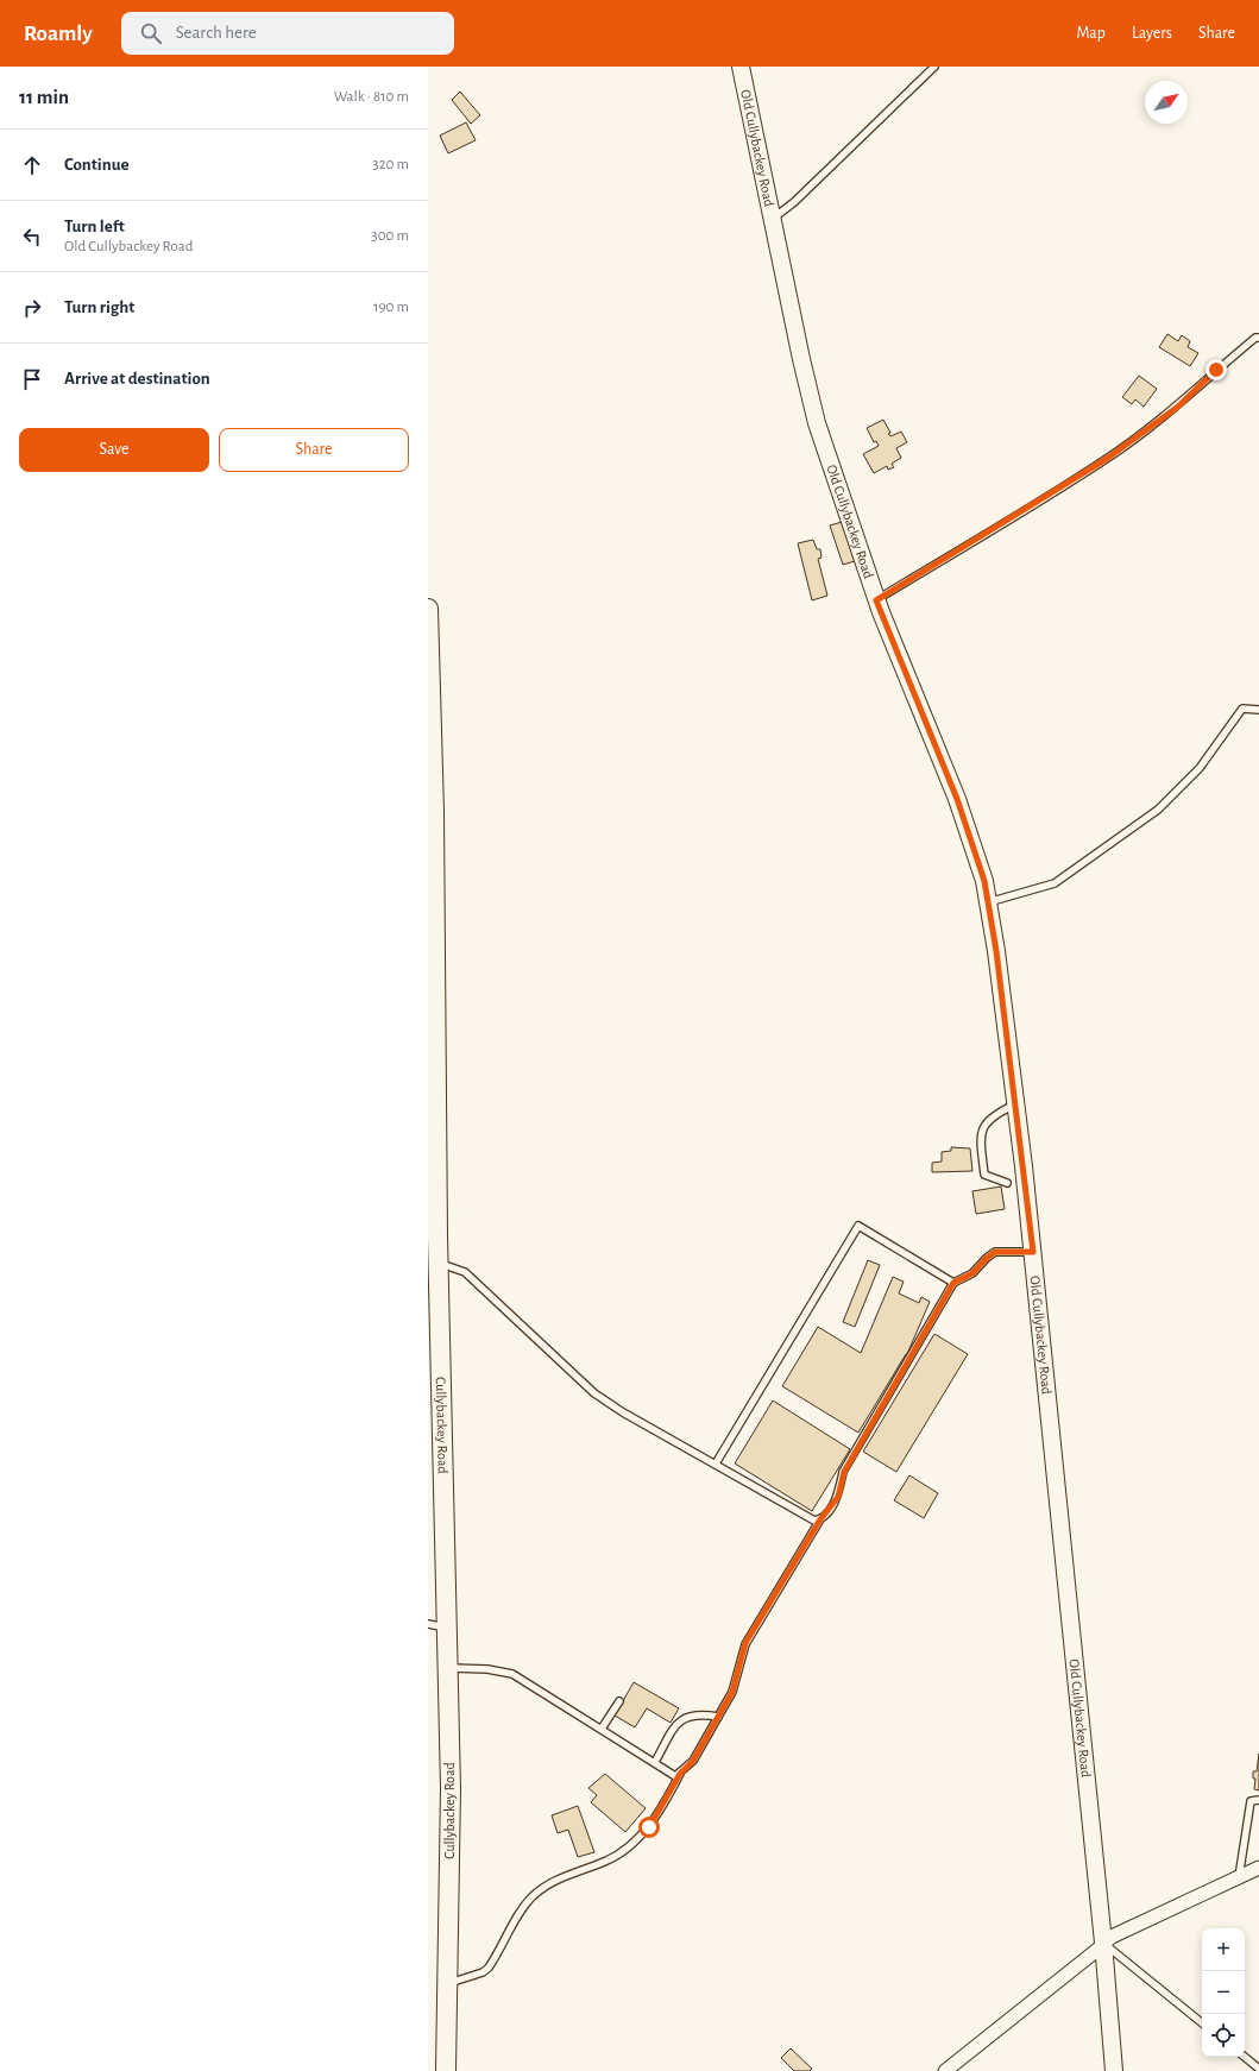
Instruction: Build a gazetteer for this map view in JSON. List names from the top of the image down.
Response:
{
  "streets": {
    "main road": ["Cullybackey Road"],
    "street": ["Old Cullybackey Road"]
  },
  "north": "top right",
  "page": {
    "header": "Roamly",
    "search": "Search here",
    "nav": ["Map", "Layers", "Share"],
    "heading": ["11 min", "Walk · 810 m"],
    "list": [
      ["Continue", "320 m"],
      ["Turn left", "Old Cullybackey Road", "300 m"],
      ["Turn right", "190 m"],
      "Arrive at destination"
    ],
    "buttons": ["Save", "Share"],
    "map_buttons": ["+", "−"]
  }
}
